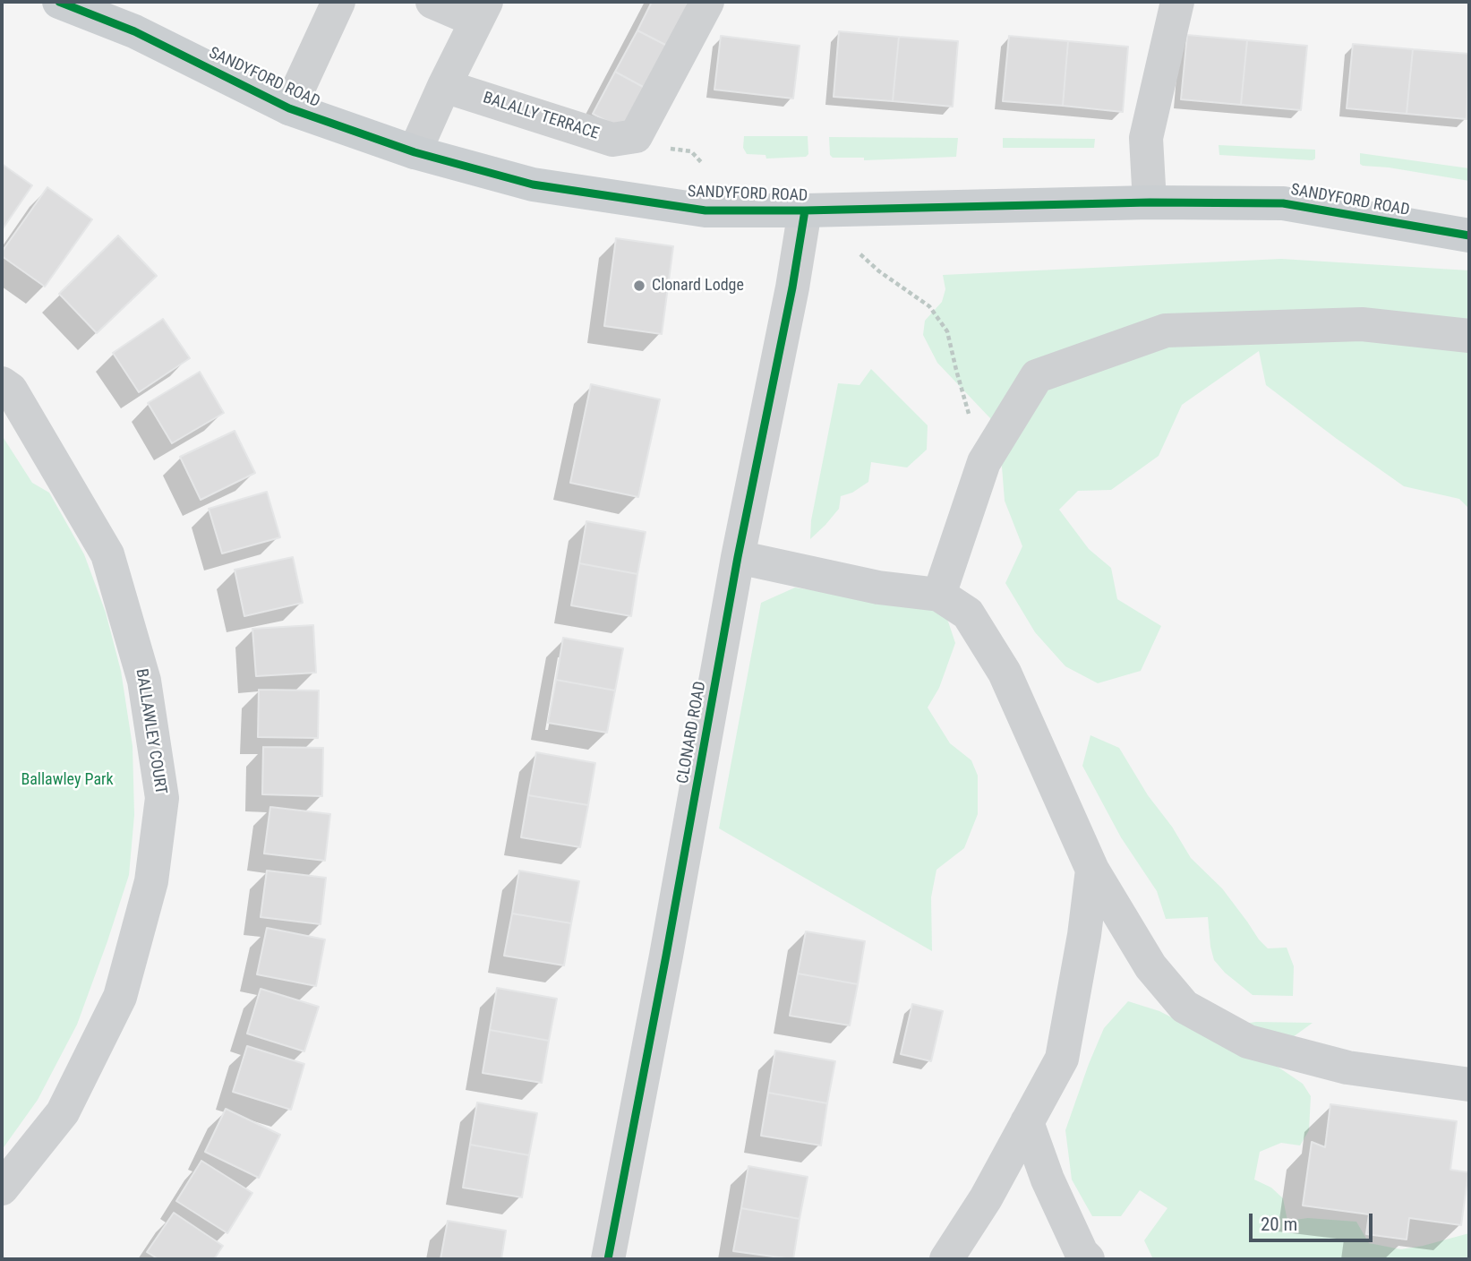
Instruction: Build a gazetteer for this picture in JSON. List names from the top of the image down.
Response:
{
  "streets": {
    "main road": ["SANDYFORD ROAD"],
    "street": ["BALALLY TERRACE", "BALLAWLEY COURT", "CLONARD ROAD"]
  },
  "crossings": [
    ["SANDYFORD ROAD", "CLONARD ROAD"]
  ],
  "parks": ["Ballawley Park"],
  "places": ["Clonard Lodge"],
  "scale_bar": "20 m"
}
